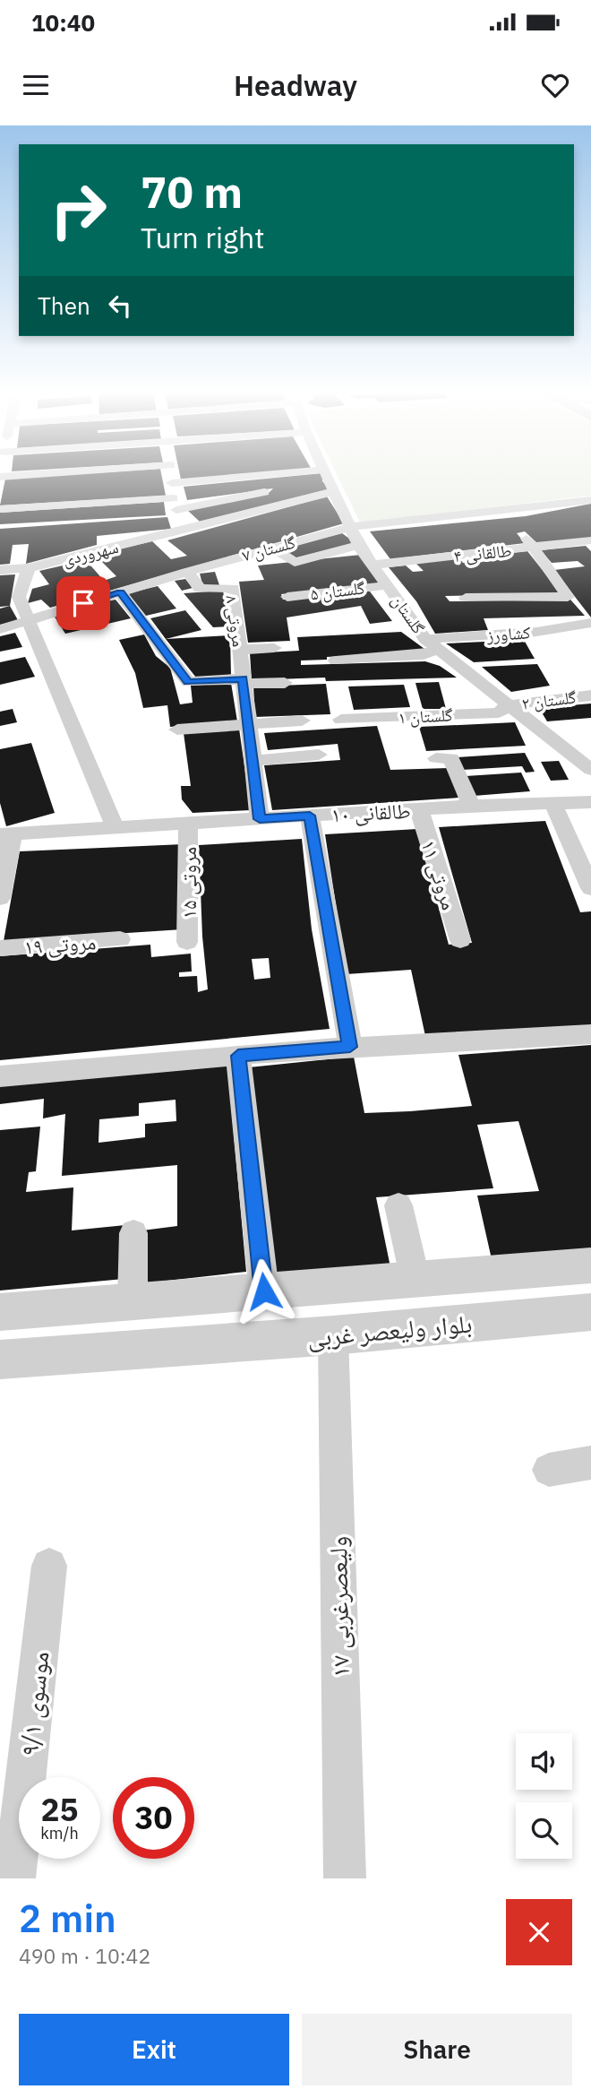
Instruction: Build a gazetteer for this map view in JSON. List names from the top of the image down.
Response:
{
  "streets": {
    "street": [
      "گلستان ۷",
      "سهروردی",
      "طالقانی ۴",
      "گلستان ۵",
      "گلستان",
      "مروتی ۸",
      "کشاورز",
      "گلستان ۲",
      "گلستان ۱",
      "طالقانی ۱۰",
      "مروتی ۱۱",
      "مروتی ۱۵",
      "مروتی ۱۹",
      "بلوار ولیعصر غربی",
      "ولیعصرغربی ۱۷",
      "موسوی ۹/۱"
    ]
  },
  "crossings": [
    ["گلستان ۷", "گلستان"],
    ["گلستان ۷", "مروتی ۸"],
    ["طالقانی ۴", "گلستان"],
    ["گلستان ۵", "گلستان"],
    ["گلستان", "کشاورز"],
    ["گلستان", "گلستان ۲"],
    ["گلستان", "گلستان ۱"],
    ["مروتی ۸", "طالقانی ۱۰"],
    ["گلستان ۲", "گلستان ۱"],
    ["طالقانی ۱۰", "مروتی ۱۱"],
    ["طالقانی ۱۰", "مروتی ۱۵"],
    ["بلوار ولیعصر غربی", "ولیعصرغربی ۱۷"]
  ],
  "page": {
    "status": "10:40",
    "header": "Headway",
    "turn": ["70 m", "Turn right"],
    "then": "Then",
    "speed": "25 km/h",
    "limit": "30",
    "heading": ["2 min", "490 m · 10:42"],
    "buttons": ["Exit", "Share"]
  }
}
